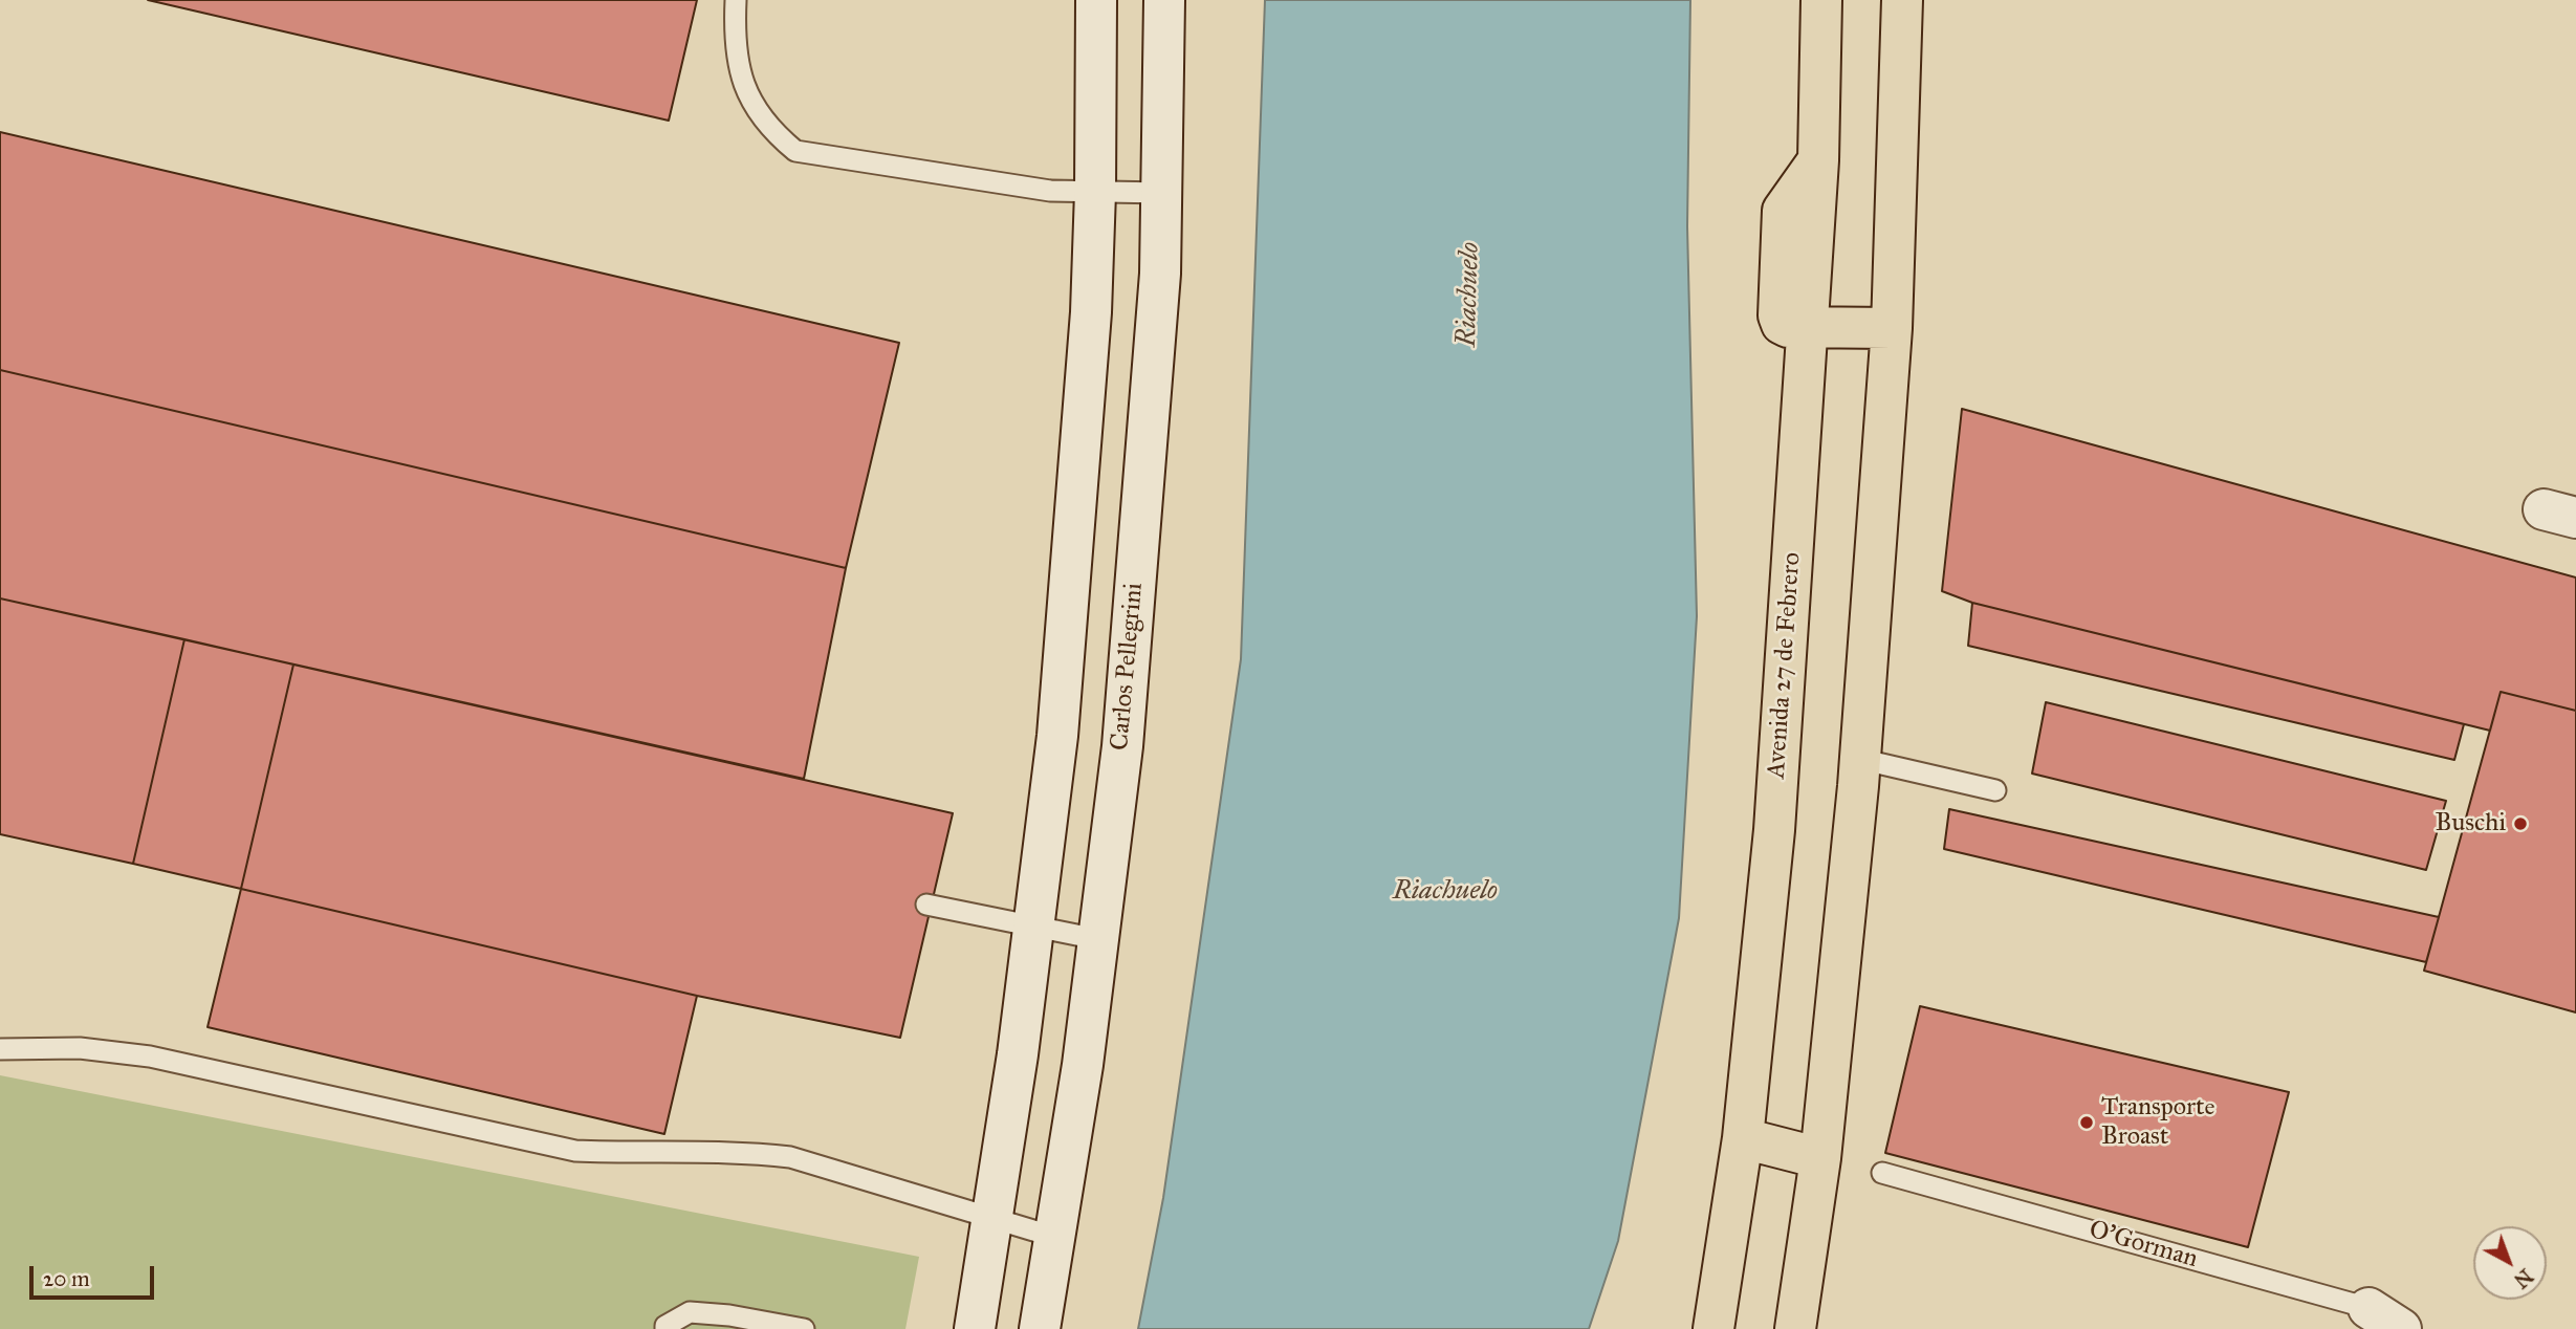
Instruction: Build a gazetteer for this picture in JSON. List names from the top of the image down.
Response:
{
  "streets": {
    "main road": ["Avenida 27 de Febrero", "Carlos Pellegrini"],
    "lane": ["O'Gorman"]
  },
  "water": ["Riachuelo"],
  "places": ["Buschi", "Transporte Broast"],
  "scale_bar": "20 m",
  "north": "bottom right"
}
